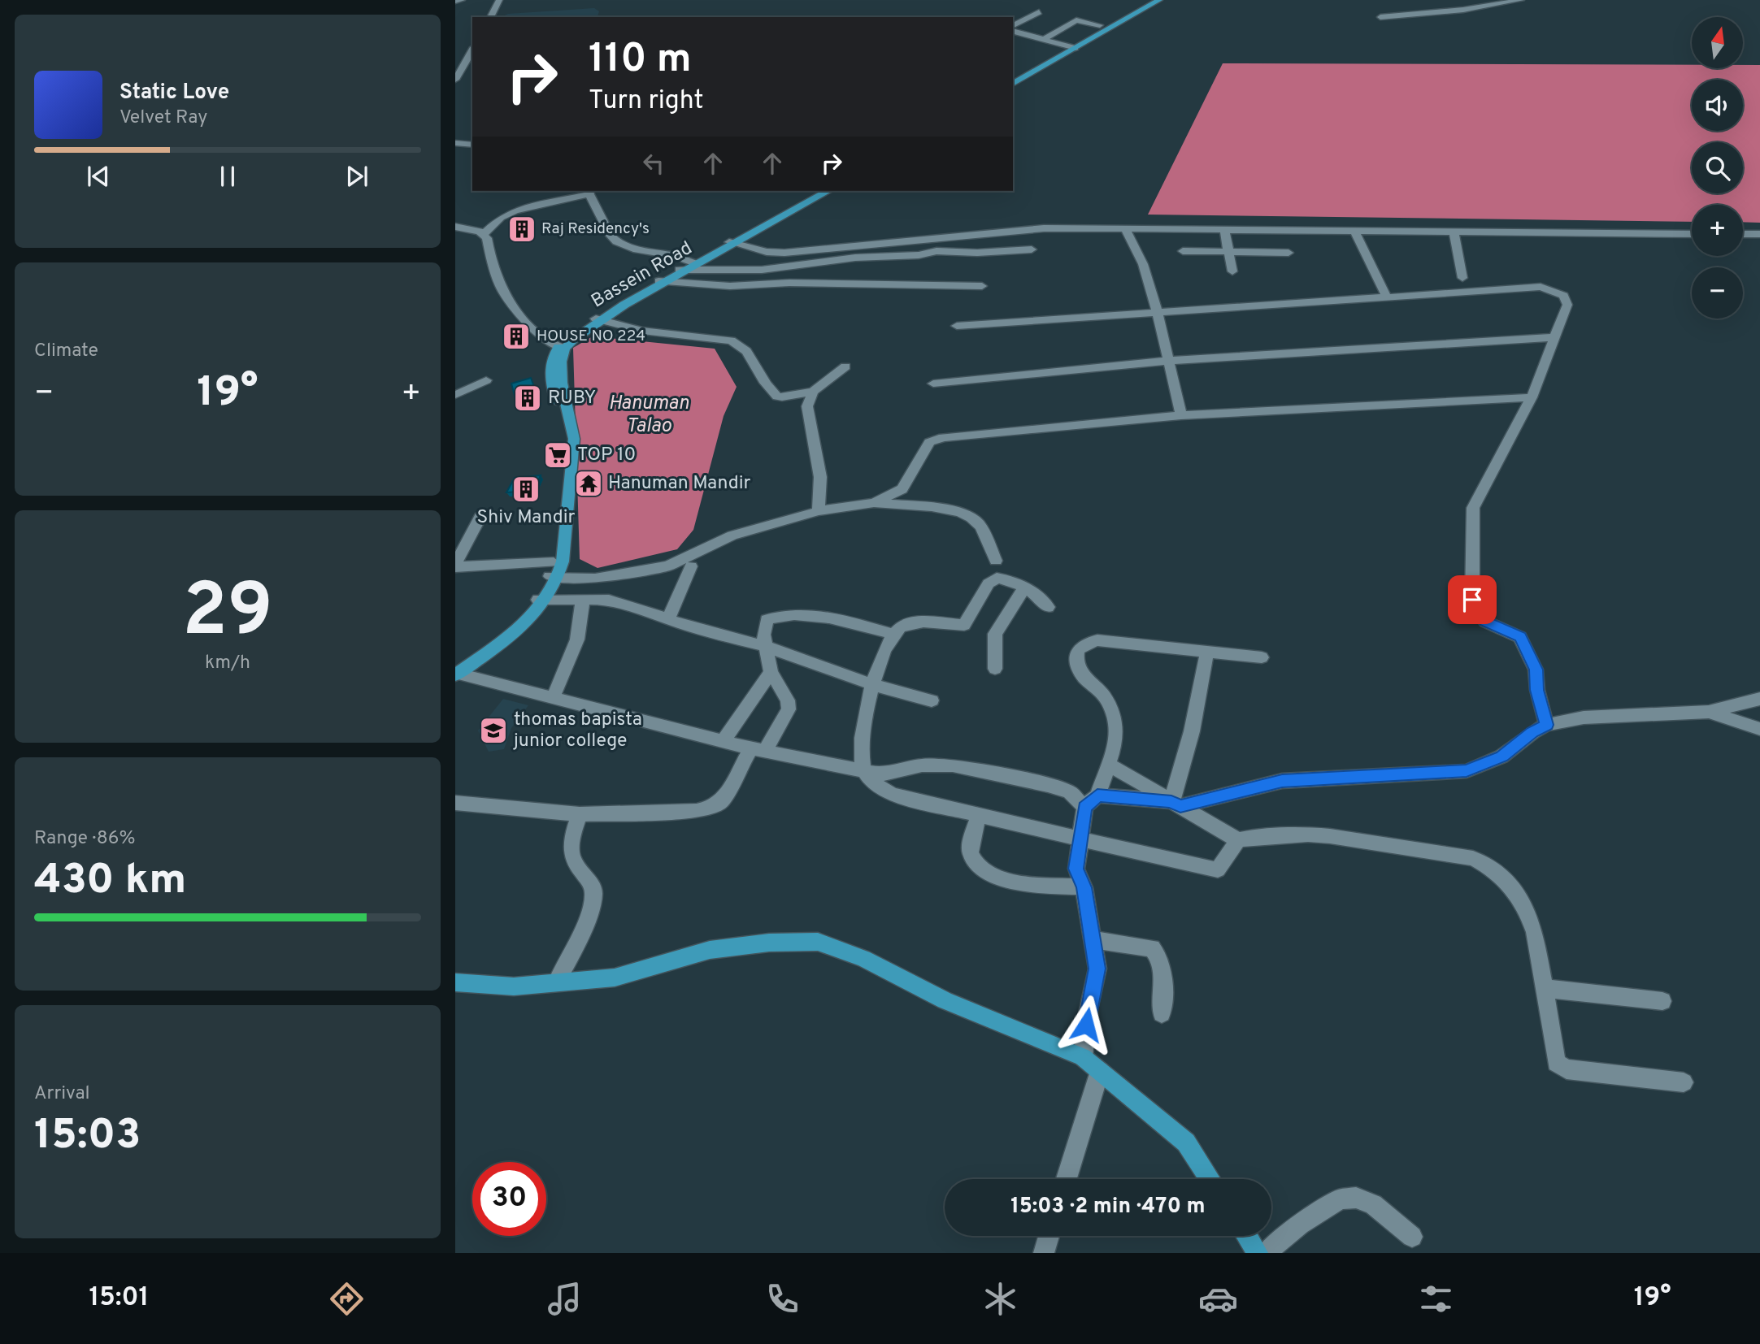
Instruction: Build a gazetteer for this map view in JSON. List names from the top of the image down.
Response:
{
  "streets": {
    "main road": ["Bassein Road"]
  },
  "water": ["Hanuman Talao"],
  "places": {
    "building": [
      "Raj Residency's",
      "HOUSE NO 224",
      "RUBY",
      "Shiv Mandir"
    ],
    "supermarket": ["TOP 10"],
    "temple": ["Hanuman Mandir"],
    "school or university": ["thomas bapista junior college"]
  },
  "north": "top",
  "page": {
    "map_buttons": ["+", "−"],
    "turn": ["110 m", "Turn right"],
    "song": ["Static Love", "Velvet Ray"],
    "tile": [
      "Climate",
      ["29", "km/h"],
      ["Range · 86%", "430 km"],
      ["Arrival", "15:03"]
    ],
    "heat": ["−", "19°", "+"],
    "limit": "30",
    "trip": "15:03 · 2 min · 470 m",
    "tabs": ["15:01", "19°"]
  }
}
